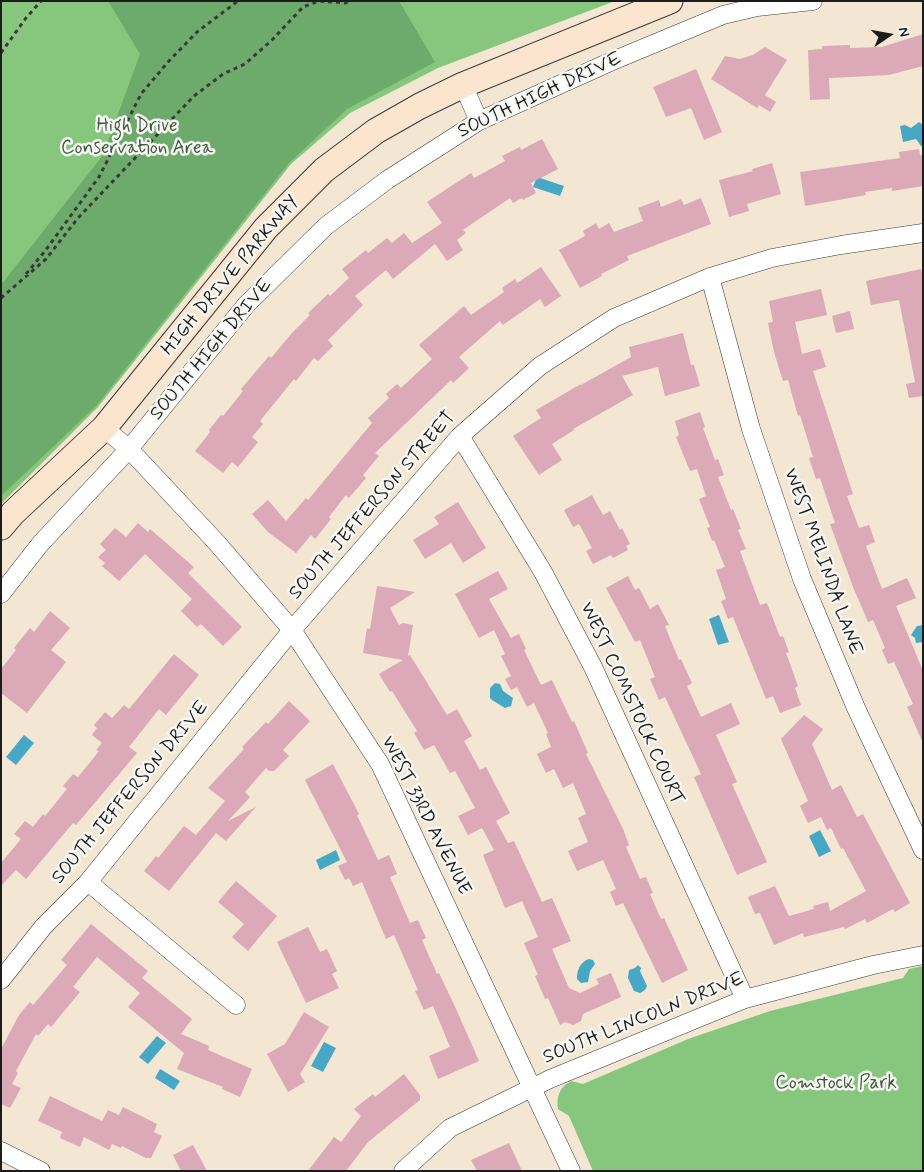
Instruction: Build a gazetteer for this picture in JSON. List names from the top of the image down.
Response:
{
  "streets": {
    "main road": ["HIGH DRIVE PARKWAY"],
    "street": [
      "SOUTH HIGH DRIVE",
      "SOUTH JEFFERSON STREET",
      "WEST MELINDA LANE",
      "WEST COMSTOCK COURT",
      "SOUTH JEFFERSON DRIVE",
      "WEST 33RD AVENUE",
      "SOUTH LINCOLN DRIVE"
    ]
  },
  "crossings": [
    ["SOUTH HIGH DRIVE", "WEST 33RD AVENUE"],
    ["HIGH DRIVE PARKWAY", "WEST 33RD AVENUE"],
    ["SOUTH JEFFERSON STREET", "WEST MELINDA LANE"],
    ["SOUTH JEFFERSON STREET", "WEST COMSTOCK COURT"],
    ["SOUTH JEFFERSON STREET", "SOUTH JEFFERSON DRIVE"],
    ["SOUTH JEFFERSON STREET", "WEST 33RD AVENUE"],
    ["WEST COMSTOCK COURT", "SOUTH LINCOLN DRIVE"],
    ["SOUTH JEFFERSON DRIVE", "WEST 33RD AVENUE"],
    ["WEST 33RD AVENUE", "SOUTH LINCOLN DRIVE"]
  ],
  "parks": ["High Drive Conservation Area", "Comstock Park"],
  "north": "right"
}
